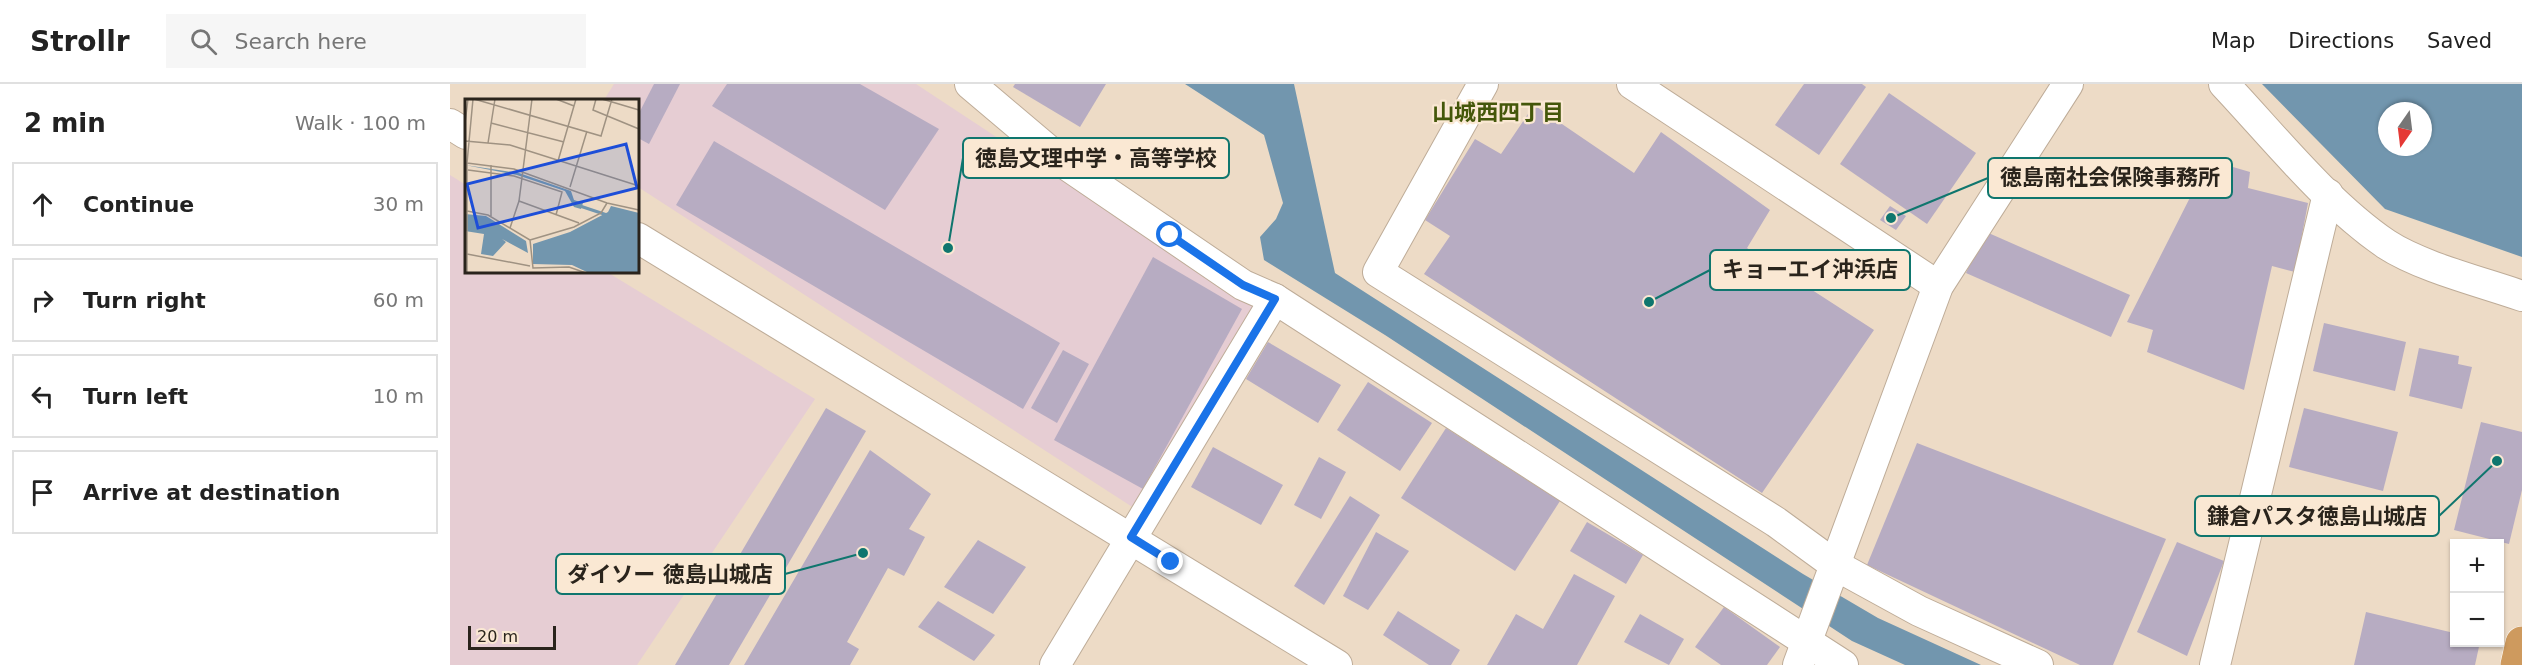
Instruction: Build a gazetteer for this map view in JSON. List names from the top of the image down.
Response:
{
  "districts": ["山城西四丁目"],
  "places": [
    "徳島南社会保険事務所",
    "徳島文理中学・高等学校",
    "キョーエイ沖浜店",
    "鎌倉パスタ徳島山城店",
    "ダイソー 徳島山城店"
  ],
  "scale_bar": "20 m",
  "north": "bottom",
  "page": {
    "header": "Strollr",
    "search": "Search here",
    "nav": ["Map", "Directions", "Saved"],
    "heading": ["2 min", "Walk · 100 m"],
    "list": [
      ["Continue", "30 m"],
      ["Turn right", "60 m"],
      ["Turn left", "10 m"],
      "Arrive at destination"
    ],
    "map_buttons": ["+", "−"],
    "scale": "20 m"
  }
}
